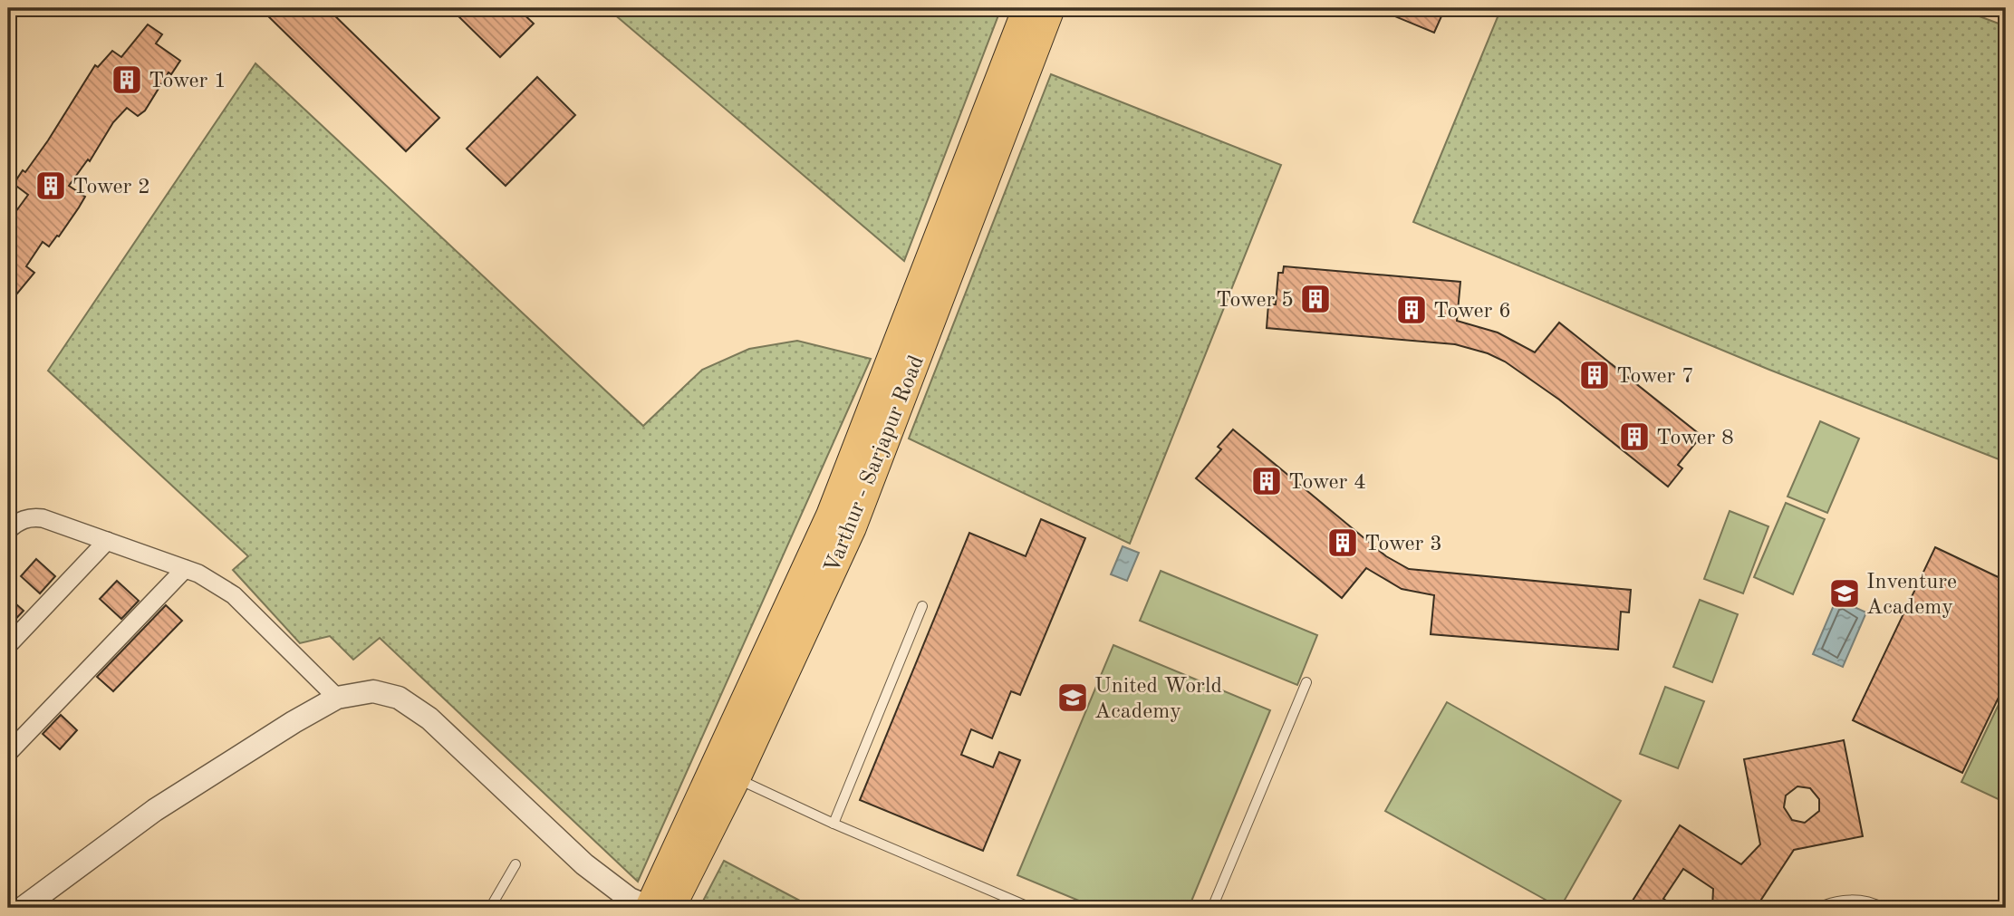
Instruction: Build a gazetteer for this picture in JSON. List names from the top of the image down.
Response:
{
  "streets": {
    "main road": ["Varthur - Sarjapur Road"]
  },
  "places": {
    "building": [
      "Tower 1",
      "Tower 2",
      "Tower 5",
      "Tower 6",
      "Tower 7",
      "Tower 8",
      "Tower 4",
      "Tower 3"
    ],
    "school or university": ["Inventure Academy", "United World Academy"]
  }
}
